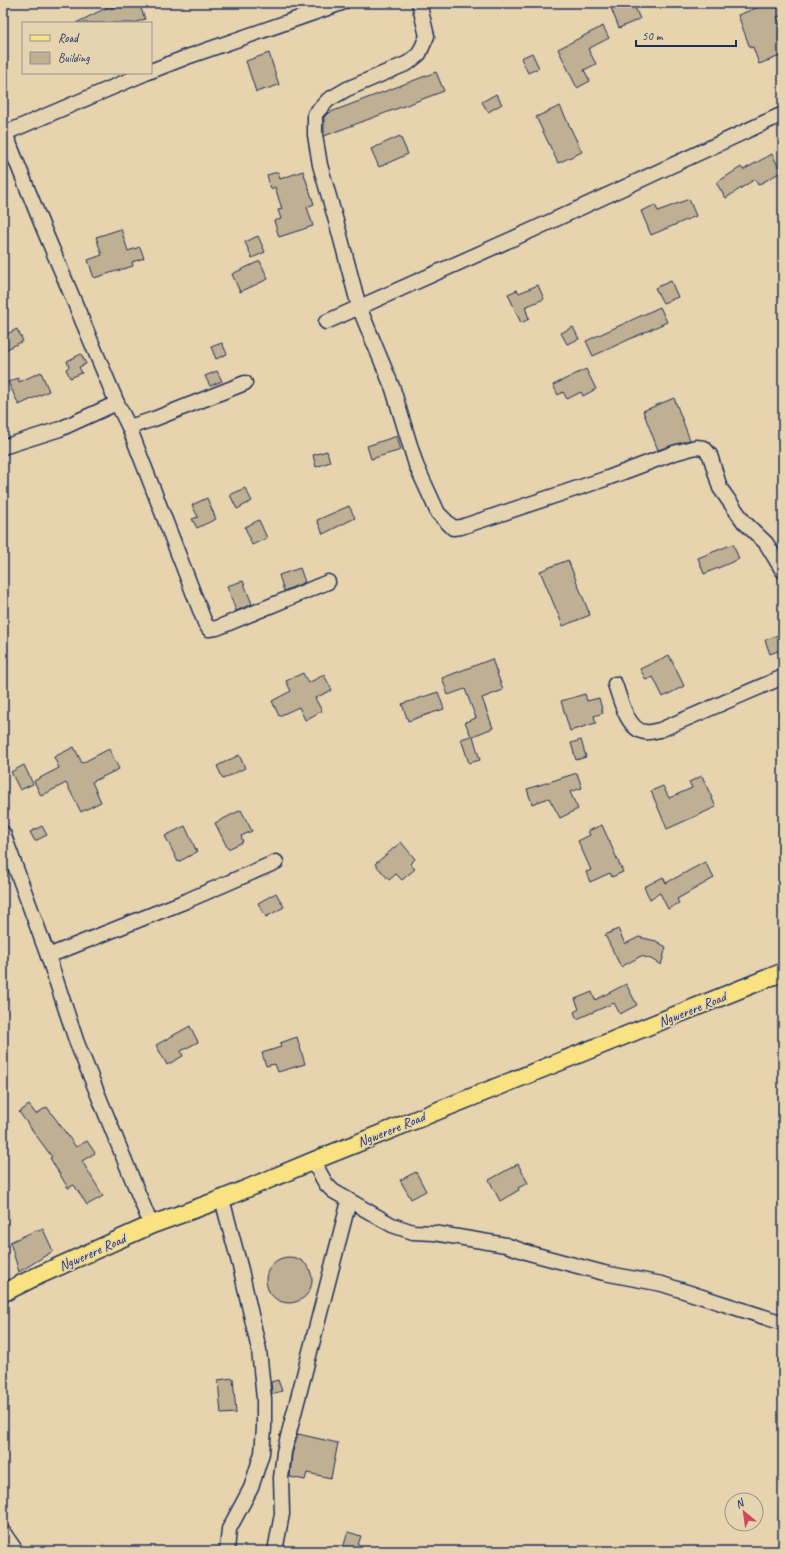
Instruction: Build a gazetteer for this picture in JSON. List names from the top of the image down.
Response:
{
  "streets": {
    "main road": ["Ngwerere Road"]
  },
  "legend": ["Road", "Building"],
  "scale_bar": "50 m",
  "north": "top left"
}
